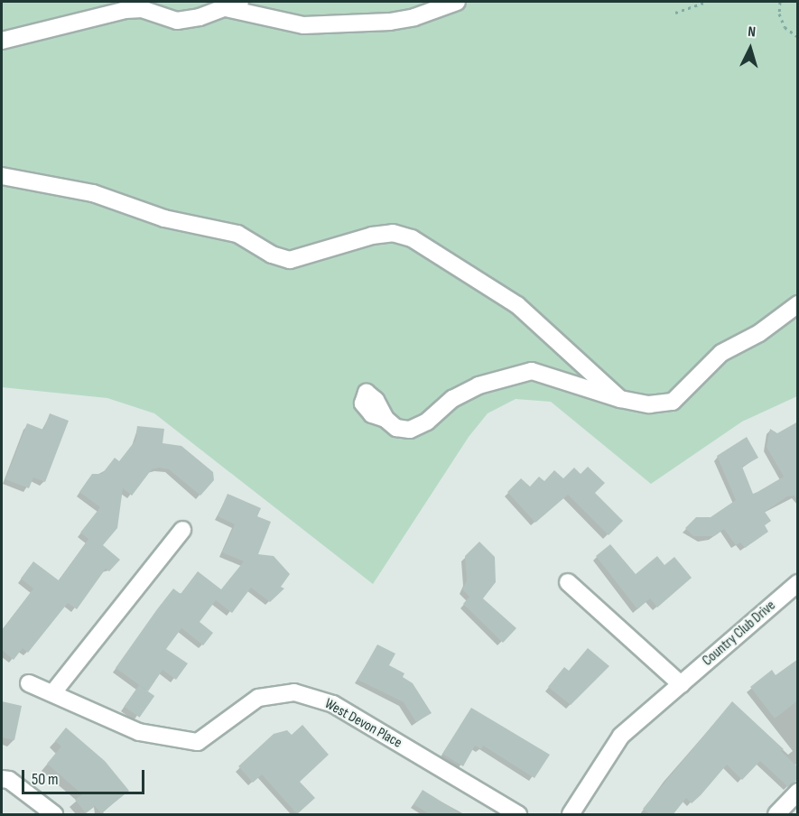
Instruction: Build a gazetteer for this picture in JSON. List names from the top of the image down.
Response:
{
  "streets": {
    "street": ["Country Club Drive", "West Devon Place"]
  },
  "scale_bar": "50 m",
  "north": "top"
}
